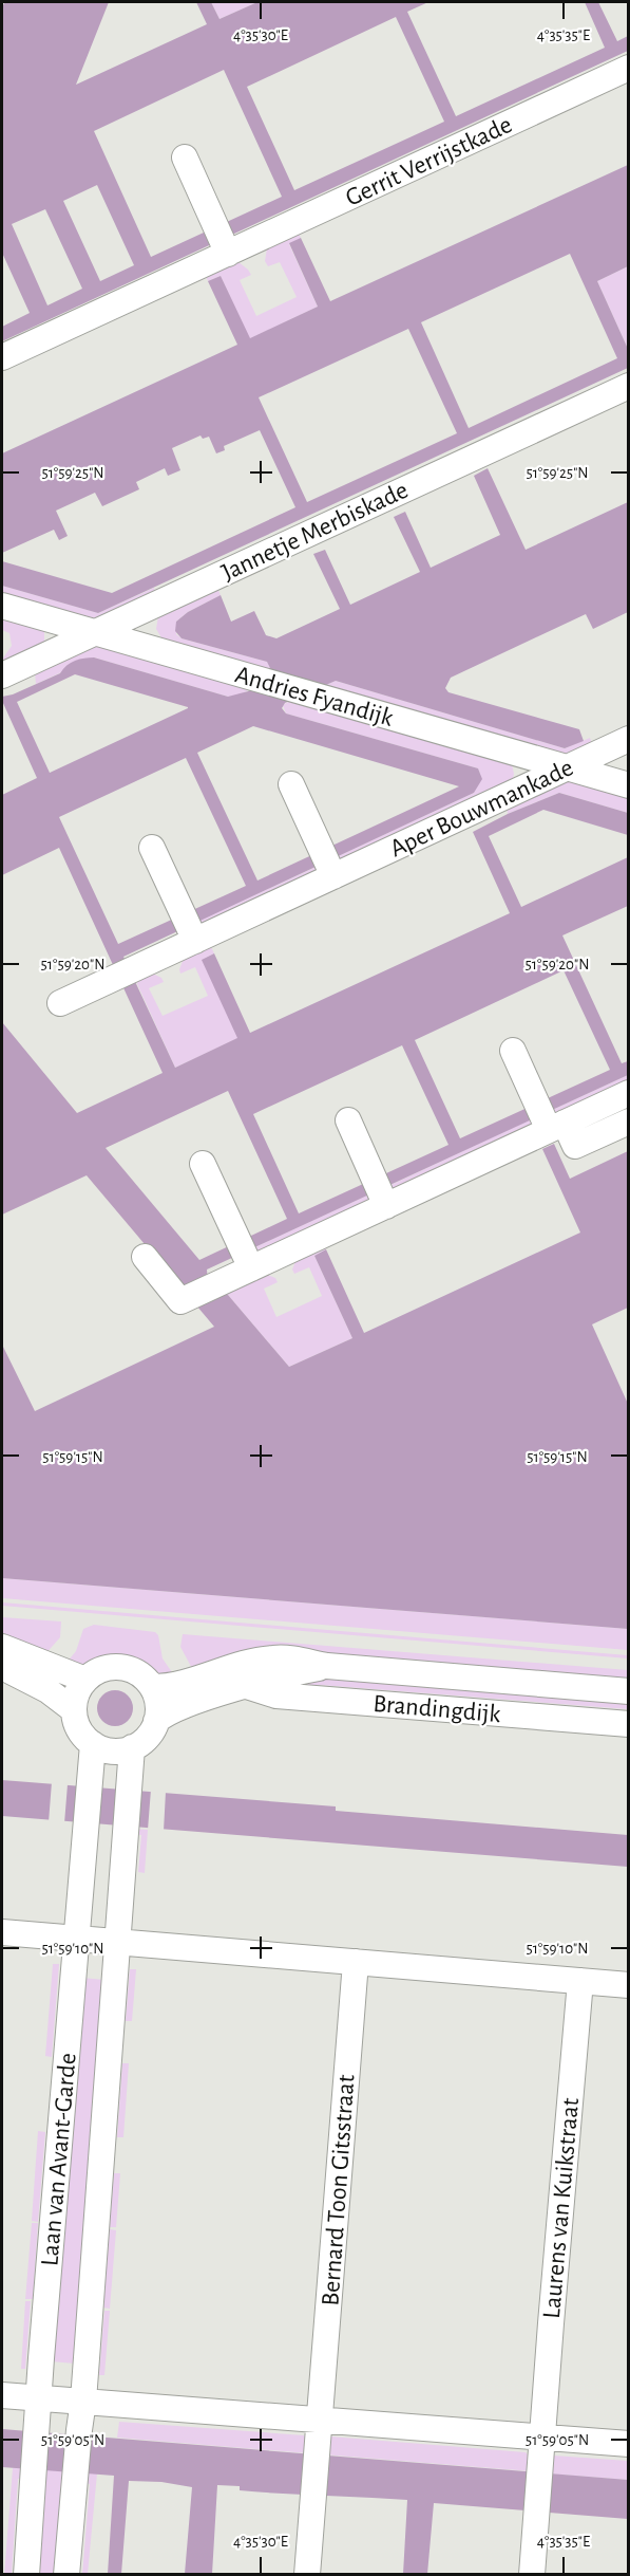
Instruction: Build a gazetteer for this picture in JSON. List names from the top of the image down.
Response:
{
  "streets": {
    "street": [
      "Gerrit Verrijstkade",
      "Jannetje Merbiskade",
      "Andries Fyandijk",
      "Aper Bouwmankade",
      "Brandingdijk",
      "Laan van Avant-Garde",
      "Bernard Toon Gitsstraat",
      "Laurens van Kuikstraat"
    ]
  },
  "crossings": [
    ["Jannetje Merbiskade", "Andries Fyandijk"],
    ["Andries Fyandijk", "Aper Bouwmankade"],
    ["Brandingdijk", "Laan van Avant-Garde"]
  ],
  "coordinates": [
    "4°35'30\"E",
    "4°35'35\"E",
    "51°59'25\"N",
    "51°59'20\"N",
    "51°59'15\"N",
    "51°59'10\"N",
    "51°59'05\"N"
  ]
}
